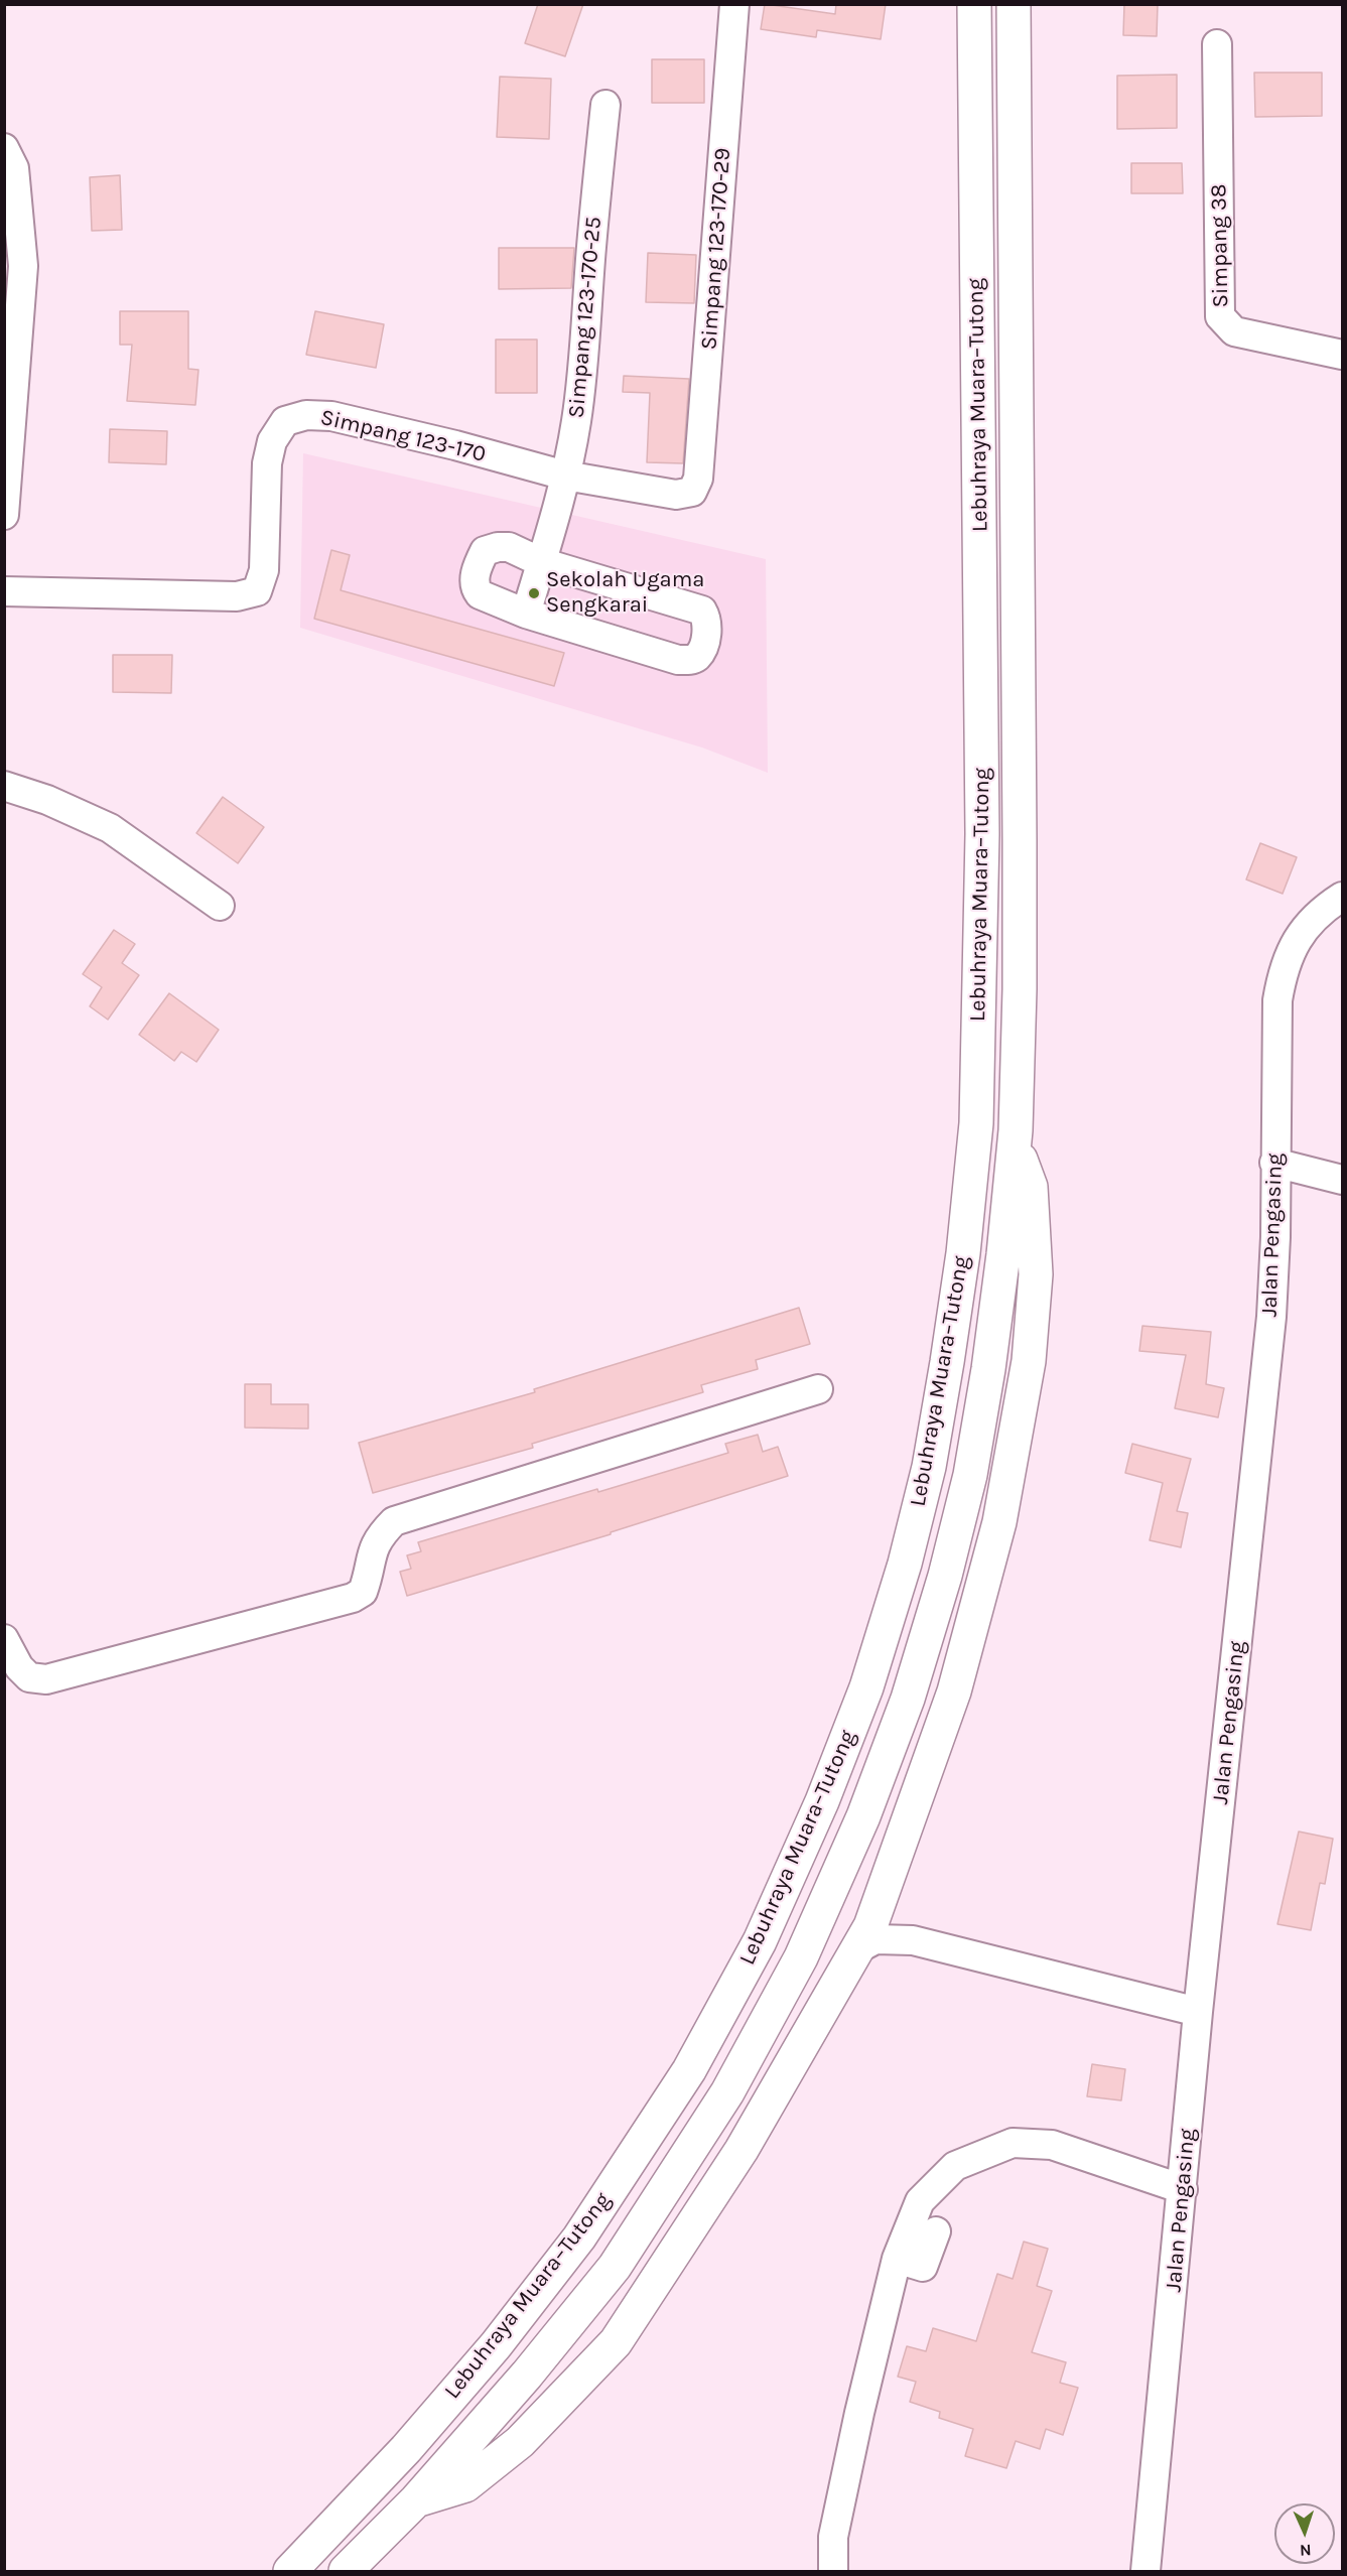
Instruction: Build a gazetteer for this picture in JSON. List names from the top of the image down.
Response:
{
  "streets": {
    "highway": ["Lebuhraya Muara–Tutong"],
    "street": [
      "Simpang 38",
      "Simpang 123-170-29",
      "Simpang 123-170-25",
      "Simpang 123-170",
      "Jalan Pengasing"
    ]
  },
  "crossings": [
    ["Simpang 123-170-29", "Simpang 123-170"],
    ["Simpang 123-170-25", "Simpang 123-170"]
  ],
  "places": ["Sekolah Ugama Sengkarai"],
  "north": "bottom"
}
